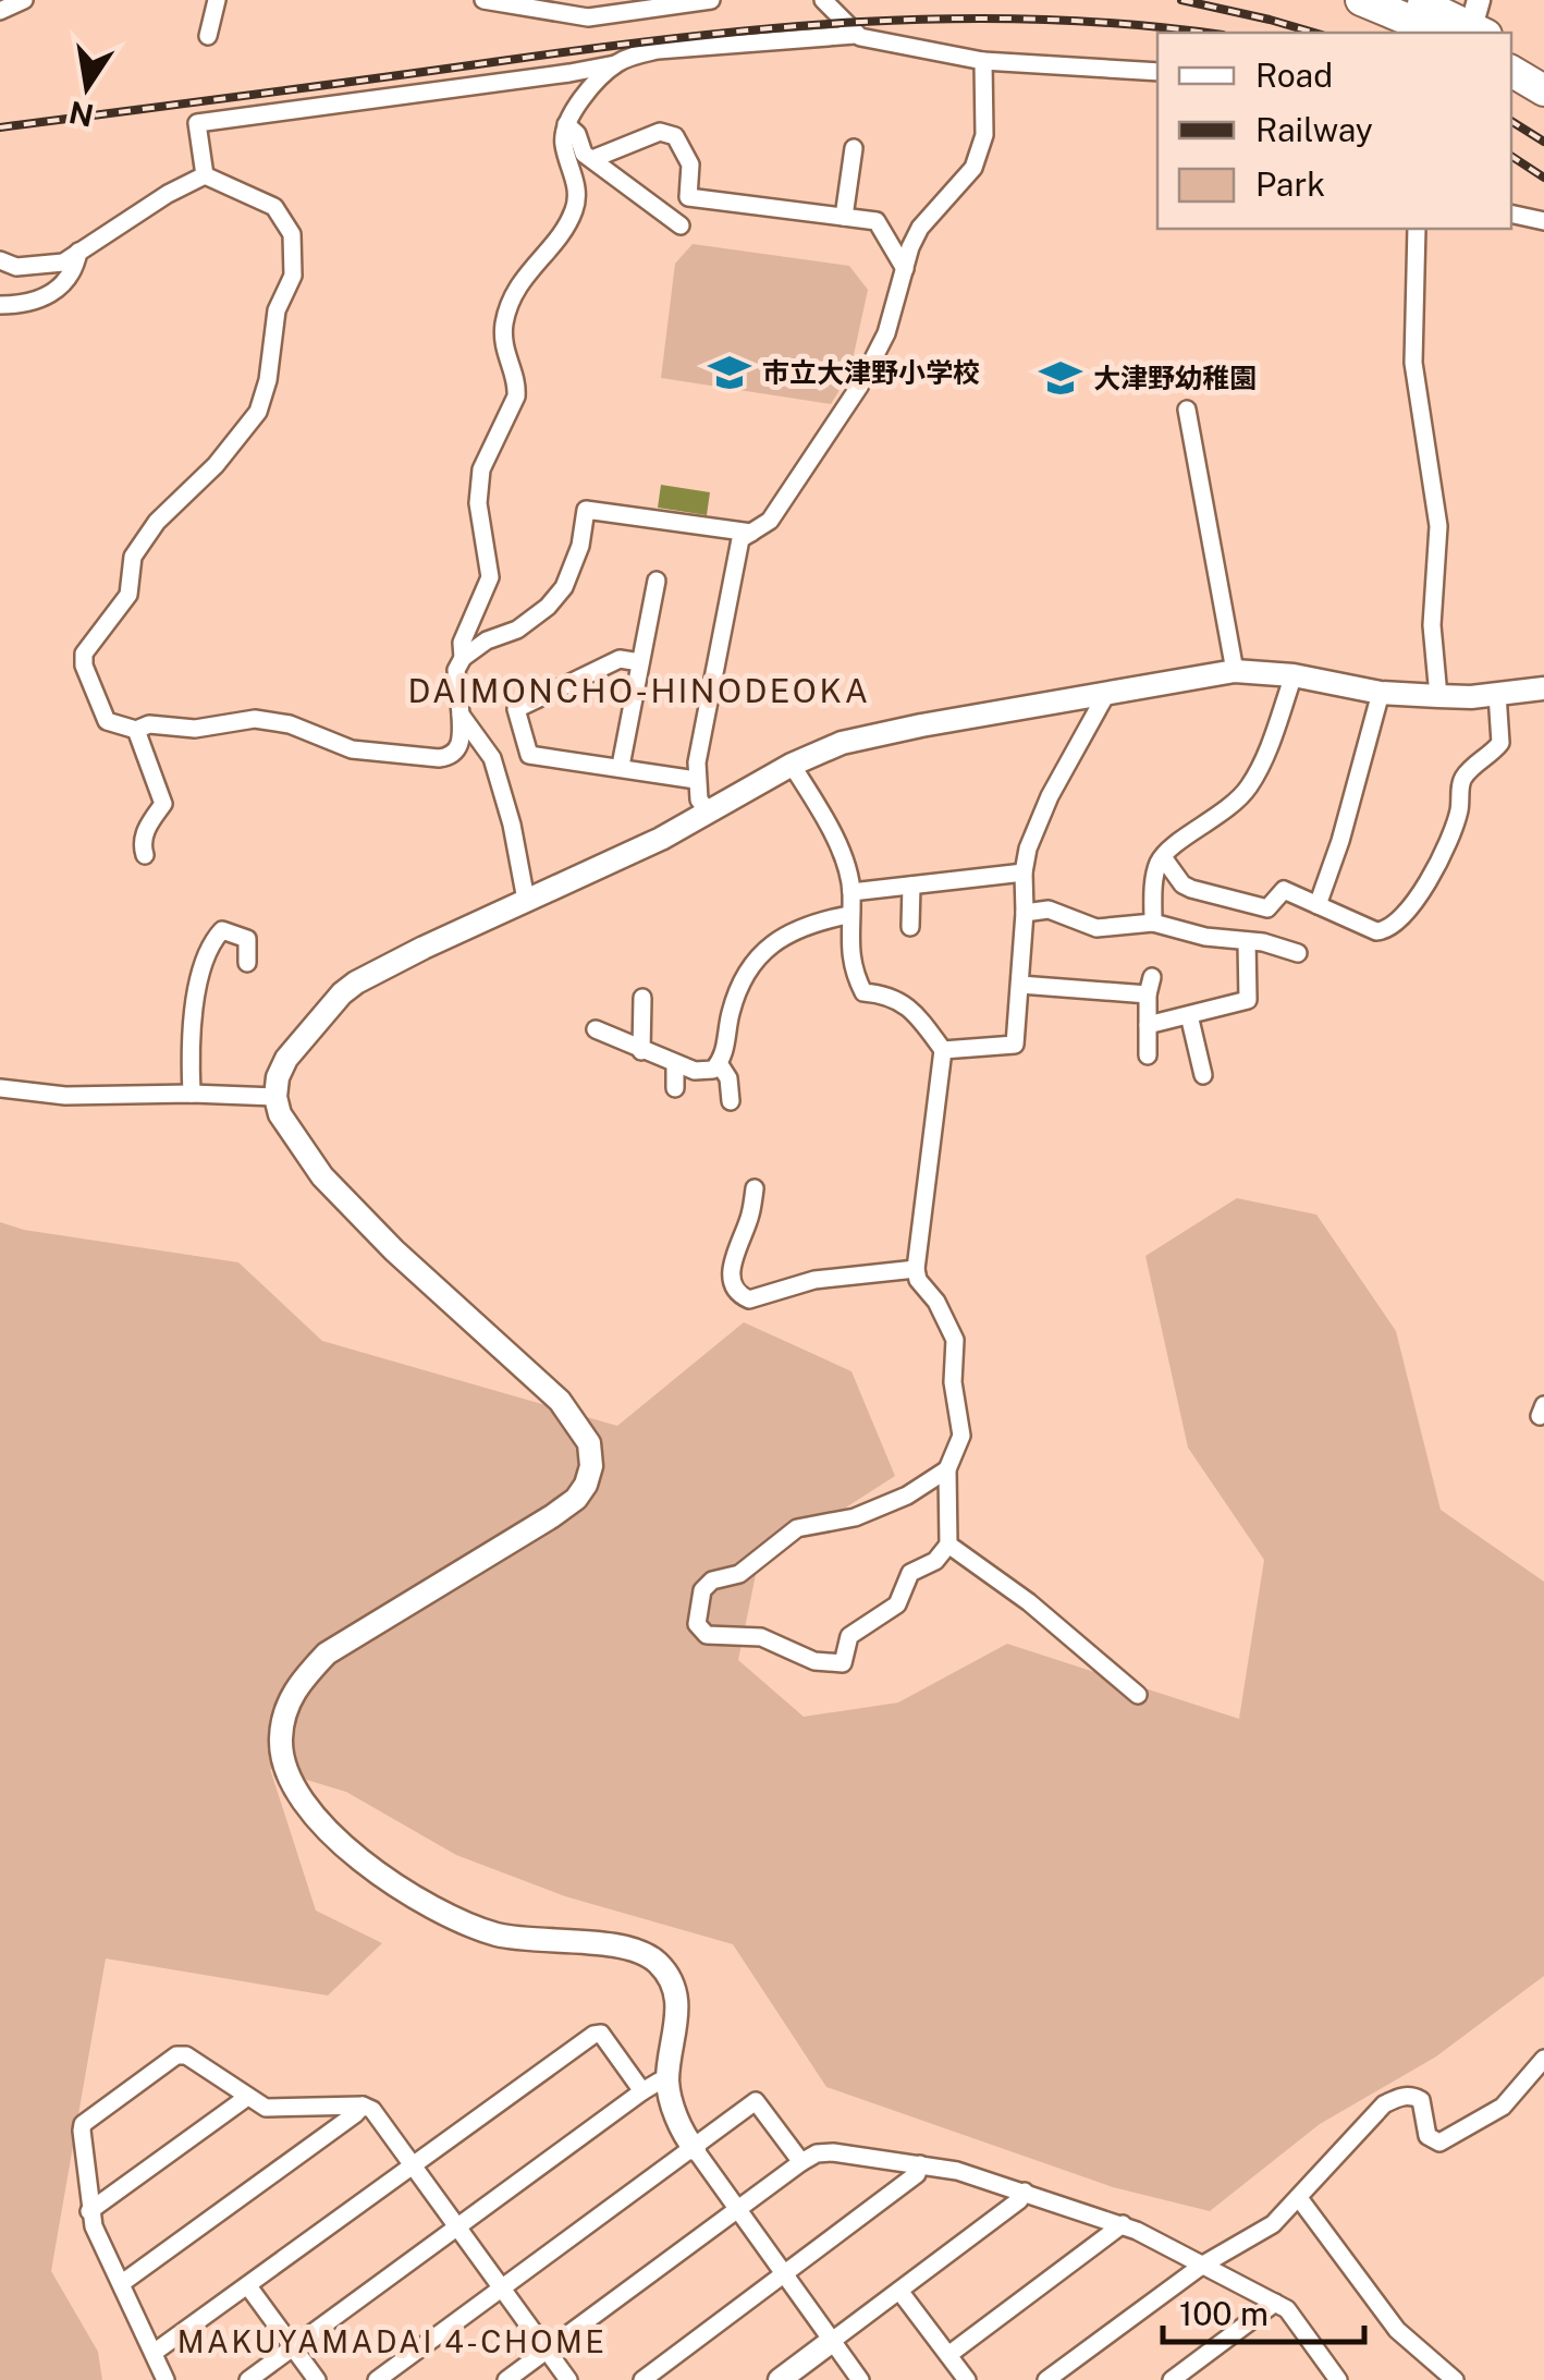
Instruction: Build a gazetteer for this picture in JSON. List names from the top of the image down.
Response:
{
  "districts": ["DAIMONCHO-HINODEOKA", "MAKUYAMADAI 4-CHOME"],
  "places": {
    "school or university": ["市立大津野小学校", "大津野幼稚園"]
  },
  "legend": ["Road", "Railway", "Park"],
  "scale_bar": "100 m",
  "north": "bottom"
}
